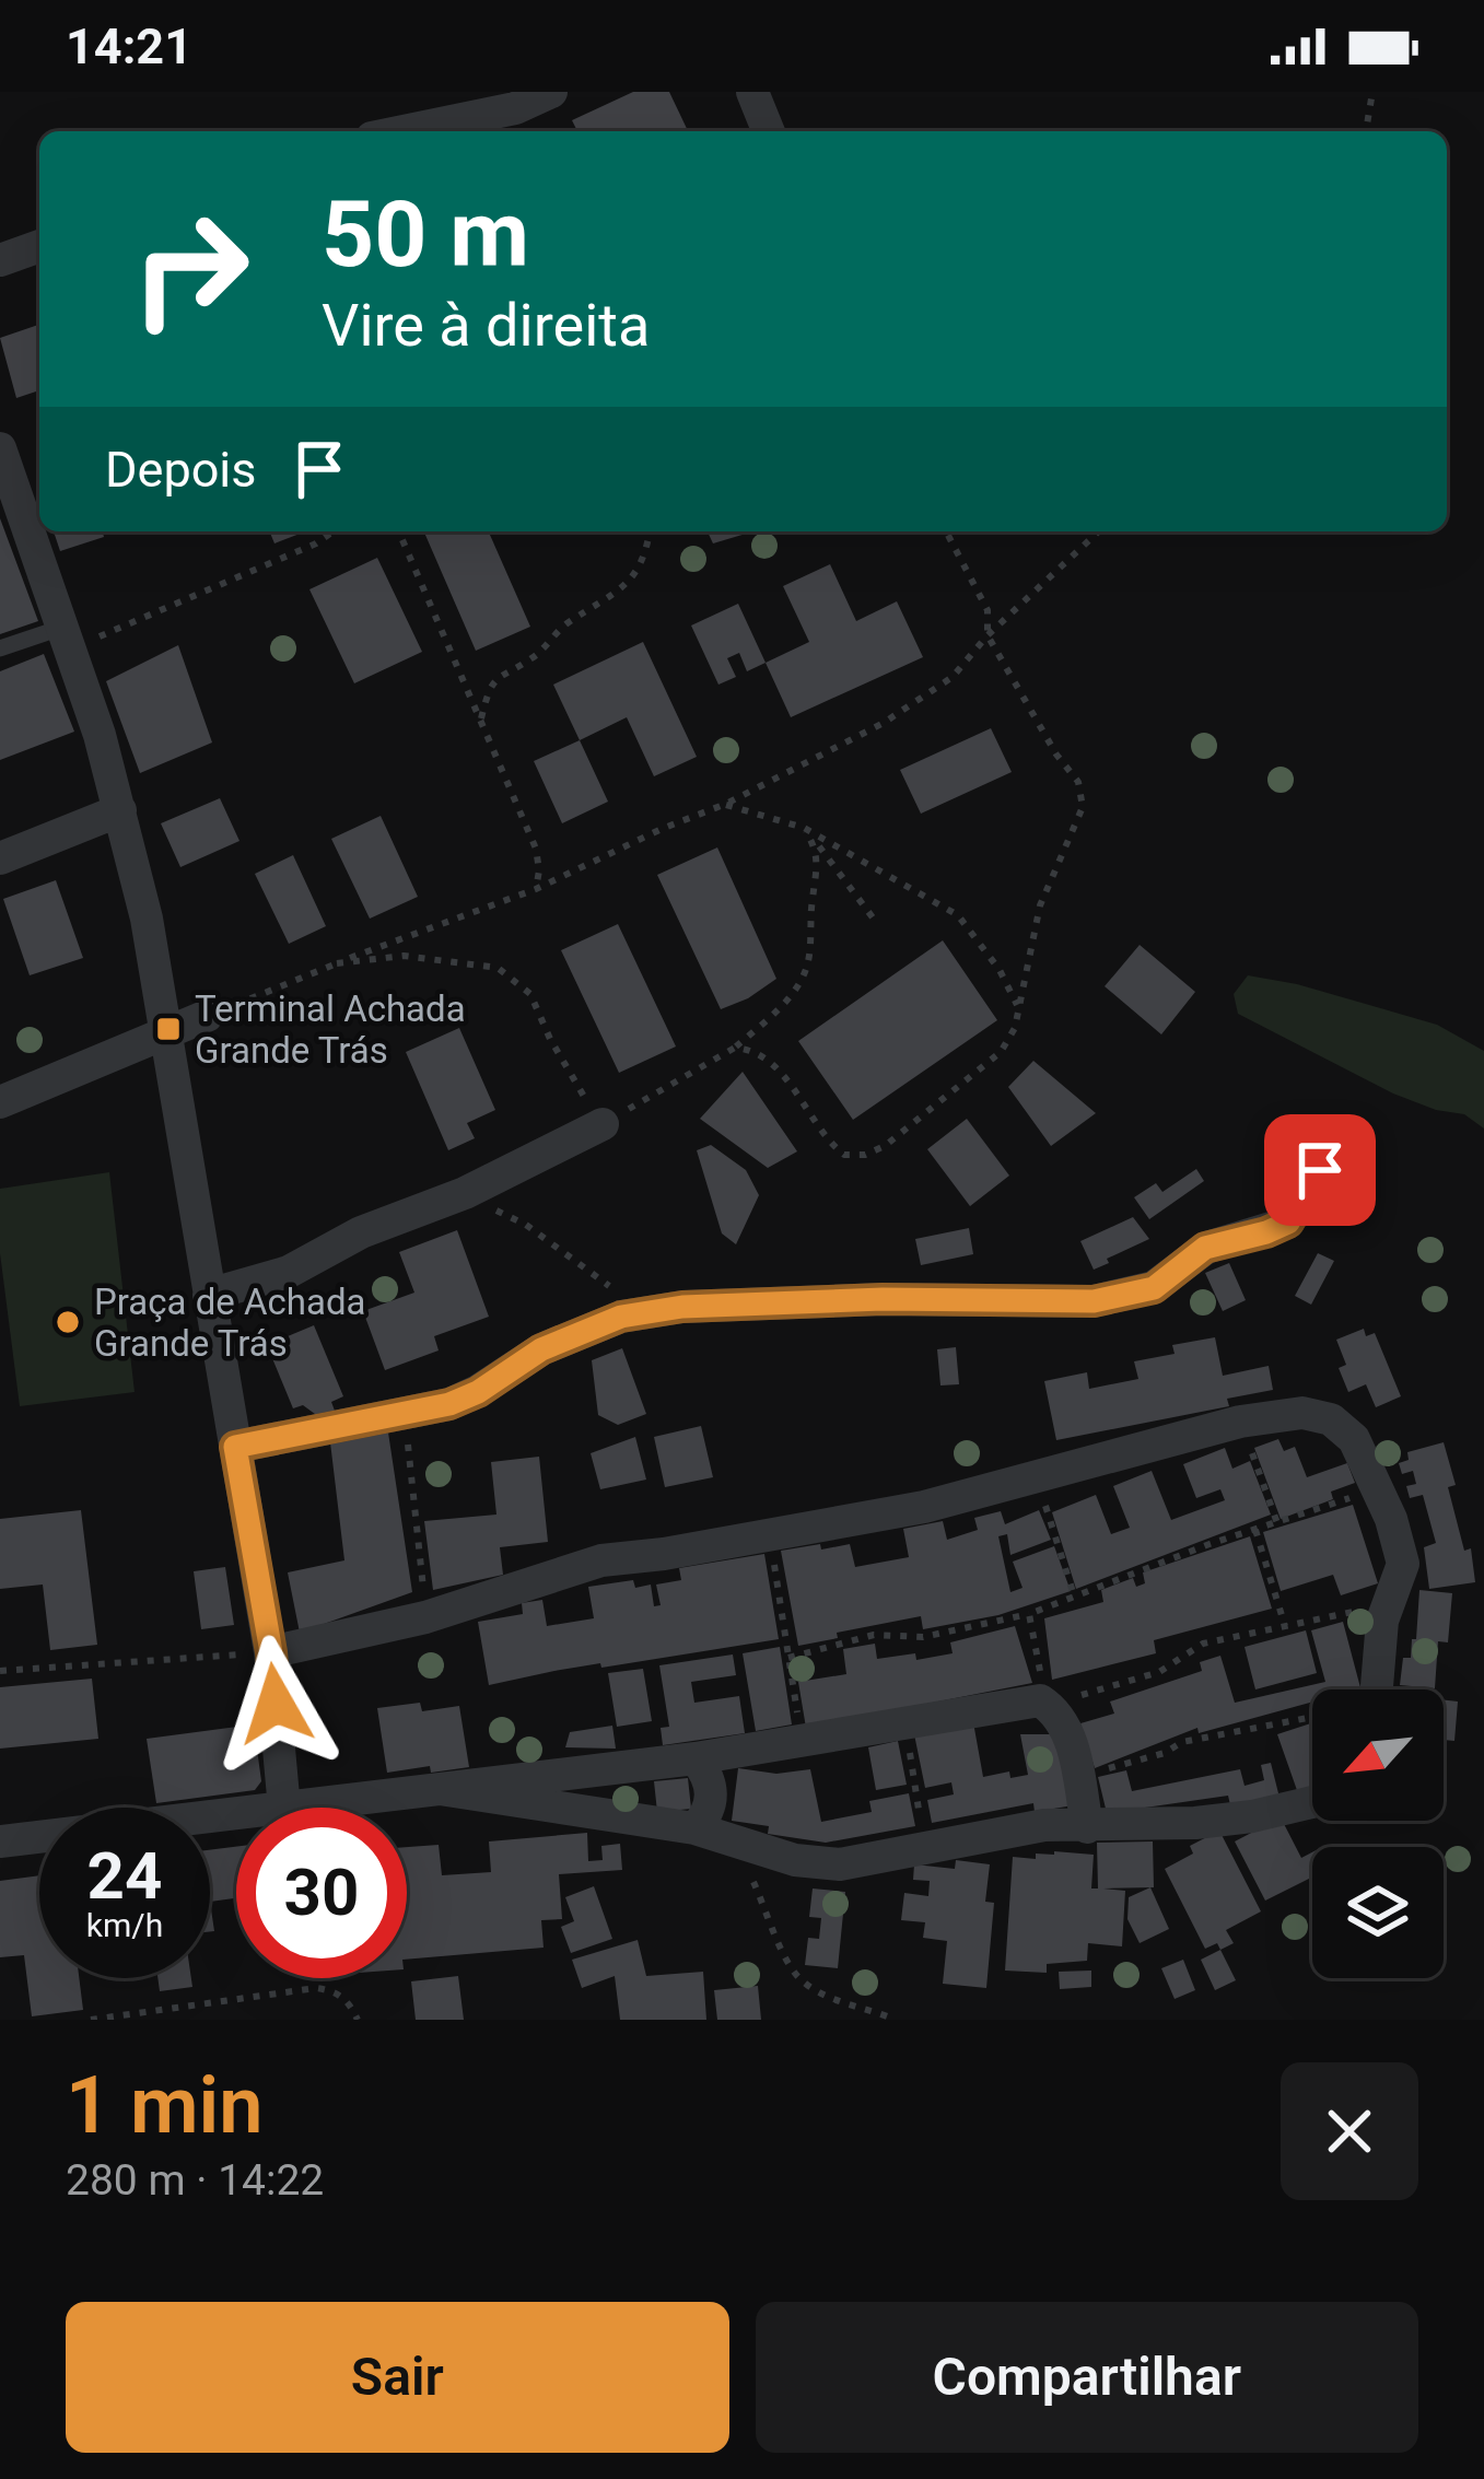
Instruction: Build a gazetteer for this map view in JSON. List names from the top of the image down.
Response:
{
  "places": {
    "transit": ["Terminal Achada Grande Trás"],
    "other": ["Praça de Achada Grande Trás"]
  },
  "north": "bottom left",
  "page": {
    "status": "14:21",
    "turn": ["50 m", "Vire à direita"],
    "then": "Depois",
    "speed": "24 km/h",
    "limit": "30",
    "heading": ["1 min", "280 m · 14:22"],
    "buttons": ["Sair", "Compartilhar"]
  }
}
